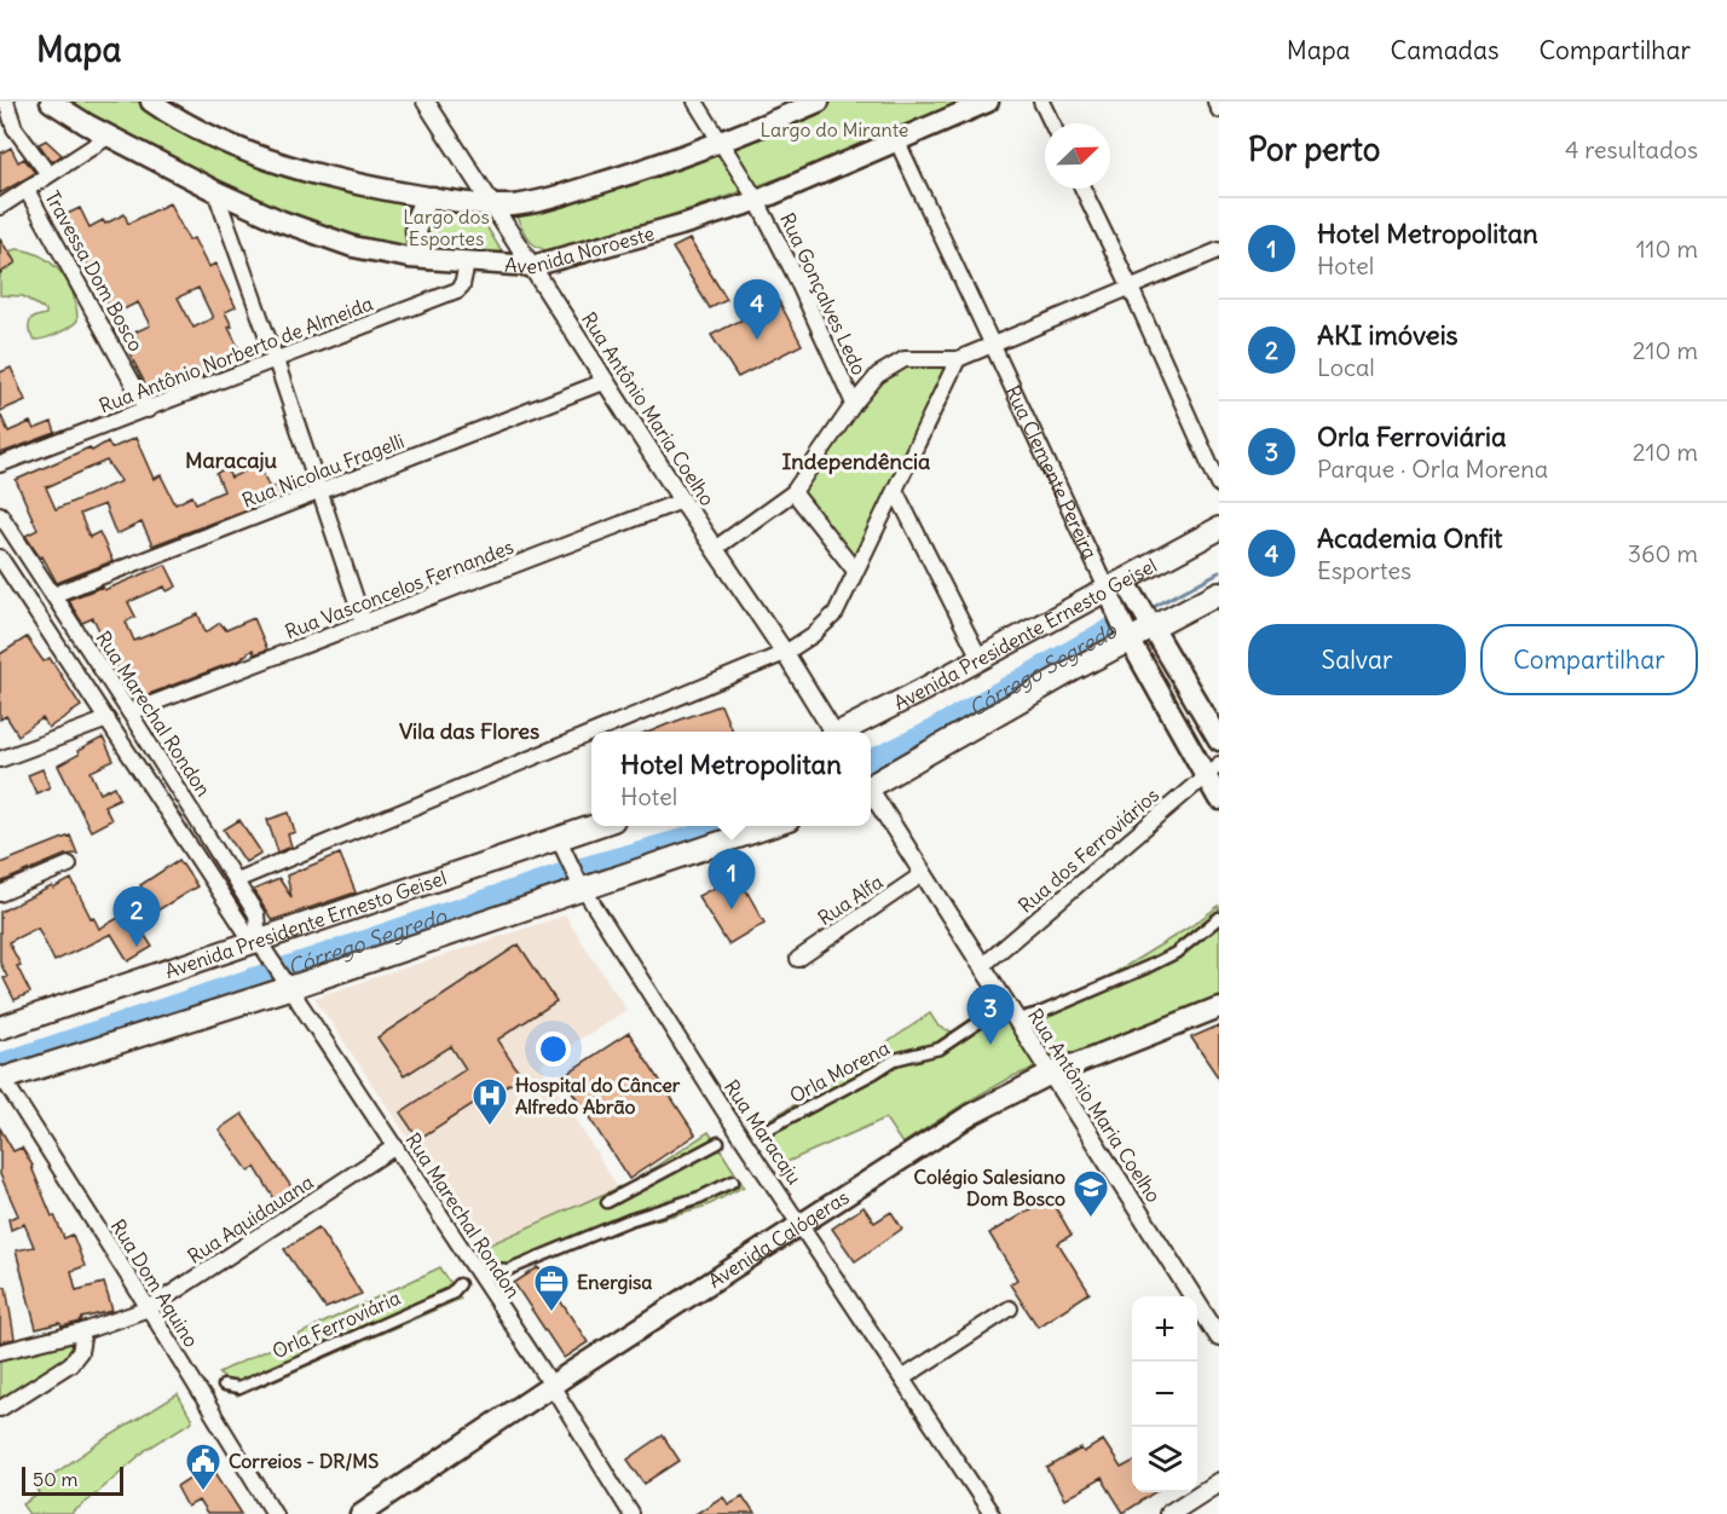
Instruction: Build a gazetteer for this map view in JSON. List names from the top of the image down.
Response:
{
  "streets": {
    "main road": [
      "Avenida Noroeste",
      "Rua Clemente Pereira",
      "Avenida Presidente Ernesto Geisel",
      "Avenida Calógeras"
    ],
    "street": [
      "Travessa Dom Bosco",
      "Rua Gonçalves Ledo",
      "Rua Antônio Norberto de Almeida",
      "Rua Antônio Maria Coelho",
      "Rua Nicolau Fragelli",
      "Rua Vasconcelos Fernandes",
      "Rua Marechal Rondon",
      "Rua dos Ferroviários",
      "Rua Alfa",
      "Orla Morena",
      "Rua Maracaju",
      "Rua Aquidauana",
      "Rua Dom Aquino",
      "Orla Ferroviária"
    ]
  },
  "crossings": [
    ["Avenida Noroeste", "Rua Gonçalves Ledo"],
    ["Avenida Noroeste", "Rua Antônio Norberto de Almeida"],
    ["Avenida Noroeste", "Rua Antônio Maria Coelho"],
    ["Avenida Noroeste", "Rua Clemente Pereira"],
    ["Travessa Dom Bosco", "Rua Antônio Norberto de Almeida"],
    ["Rua Antônio Maria Coelho", "Rua Nicolau Fragelli"],
    ["Rua Antônio Maria Coelho", "Rua Vasconcelos Fernandes"],
    ["Rua Antônio Maria Coelho", "Rua dos Ferroviários"],
    ["Rua Antônio Maria Coelho", "Rua Alfa"],
    ["Rua Antônio Maria Coelho", "Orla Morena"],
    ["Rua Antônio Maria Coelho", "Avenida Calógeras"],
    ["Rua Nicolau Fragelli", "Rua Marechal Rondon"],
    ["Rua Clemente Pereira", "Avenida Presidente Ernesto Geisel"],
    ["Rua Clemente Pereira", "Rua dos Ferroviários"],
    ["Rua Vasconcelos Fernandes", "Rua Marechal Rondon"],
    ["Avenida Presidente Ernesto Geisel", "Rua Marechal Rondon"],
    ["Avenida Presidente Ernesto Geisel", "Rua Maracaju"],
    ["Rua Marechal Rondon", "Rua Aquidauana"],
    ["Rua Marechal Rondon", "Avenida Calógeras"],
    ["Rua Maracaju", "Avenida Calógeras"],
    ["Rua Aquidauana", "Rua Dom Aquino"]
  ],
  "districts": ["Maracaju", "Independência", "Vila das Flores"],
  "water": ["Córrego Segredo"],
  "parks": ["Largo do Mirante", "Largo dos Esportes"],
  "places": {
    "hospital": ["Hospital do Câncer Alfredo Abrão"],
    "school or university": ["Colégio Salesiano Dom Bosco"],
    "office": ["Energisa"],
    "public building": ["Correios - DR/MS"]
  },
  "scale_bar": "50 m",
  "north": "top right",
  "page": {
    "header": "Mapa",
    "nav": ["Mapa", "Camadas", "Compartilhar"],
    "heading": ["Por perto", "4 resultados"],
    "list": [
      {
        "mark": "1",
        "name": "Hotel Metropolitan",
        "note": "Hotel",
        "value": "110 m"
      },
      {
        "mark": "2",
        "name": "AKI imóveis",
        "note": "Local",
        "value": "210 m"
      },
      {
        "mark": "3",
        "name": "Orla Ferroviária",
        "note": "Parque · Orla Morena",
        "value": "210 m"
      },
      {
        "mark": "4",
        "name": "Academia Onfit",
        "note": "Esportes",
        "value": "360 m"
      }
    ],
    "pins": [
      "4",
      "1",
      "2",
      "3"
    ],
    "buttons": ["Salvar", "Compartilhar"],
    "popup": ["Hotel Metropolitan", "Hotel"],
    "map_buttons": ["+", "−"],
    "scale": "50 m"
  }
}
